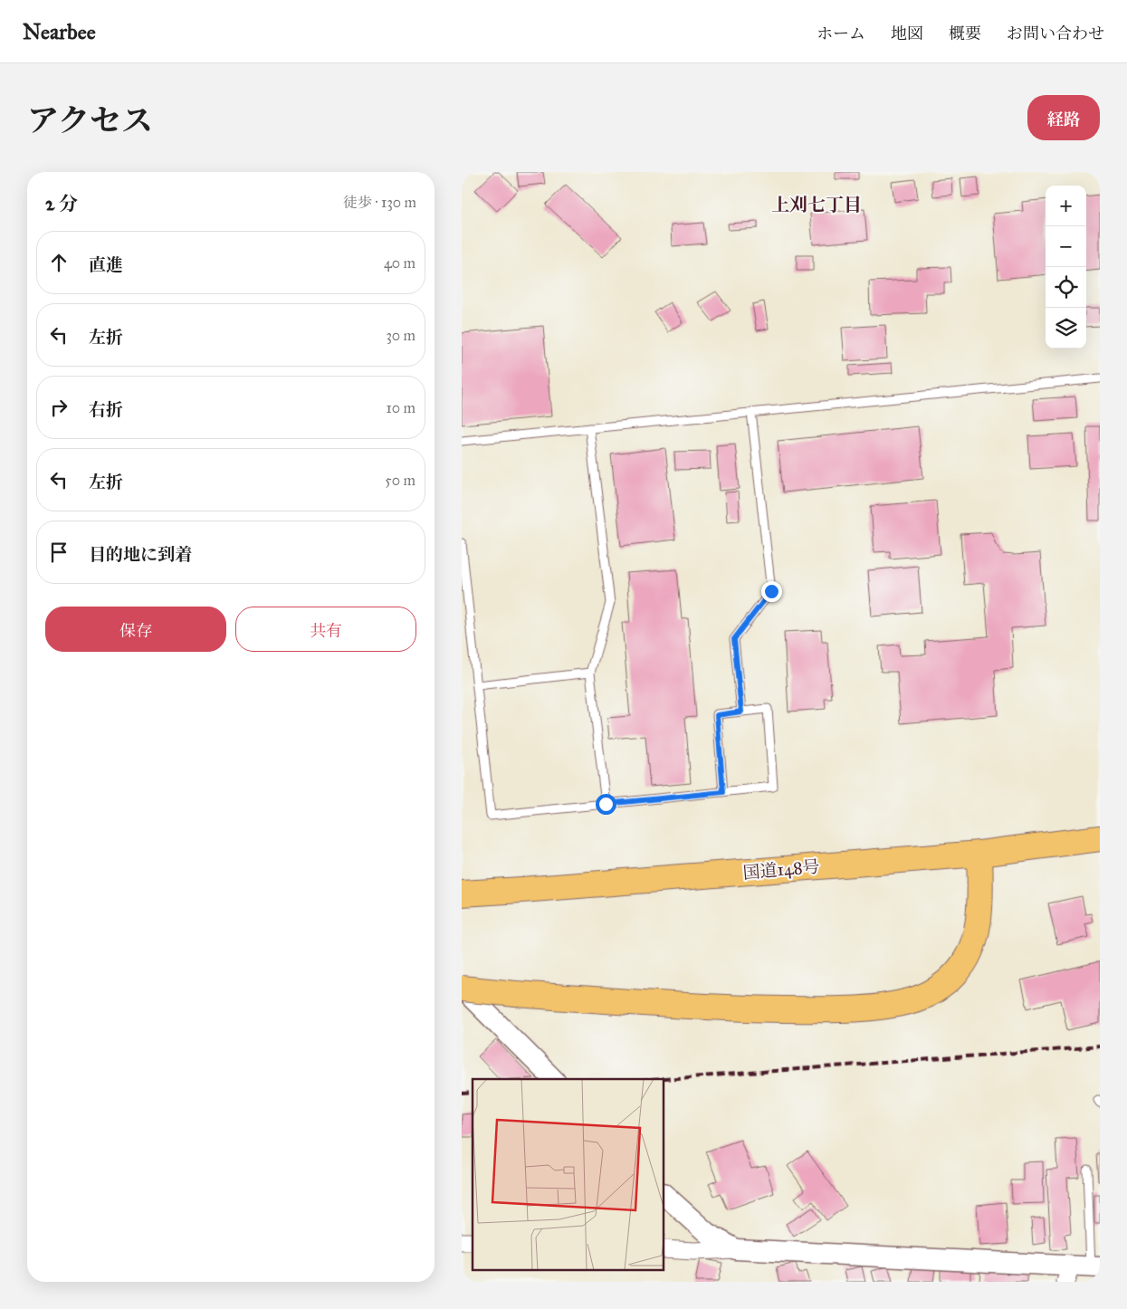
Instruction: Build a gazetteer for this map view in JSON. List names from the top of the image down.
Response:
{
  "streets": {
    "highway": ["国道148号"]
  },
  "districts": ["上刈七丁目"],
  "page": {
    "header": "Nearbee",
    "nav": [
      "ホーム",
      "地図",
      "概要",
      "お問い合わせ"
    ],
    "title": "アクセス",
    "buttons": [
      "経路",
      ["保存", "共有"]
    ],
    "heading": ["2 分", "徒歩 · 130 m"],
    "map_buttons": ["+", "−"],
    "list": [
      ["直進", "40 m"],
      ["左折", "30 m"],
      ["右折", "10 m"],
      ["左折", "50 m"],
      "目的地に到着"
    ]
  }
}
